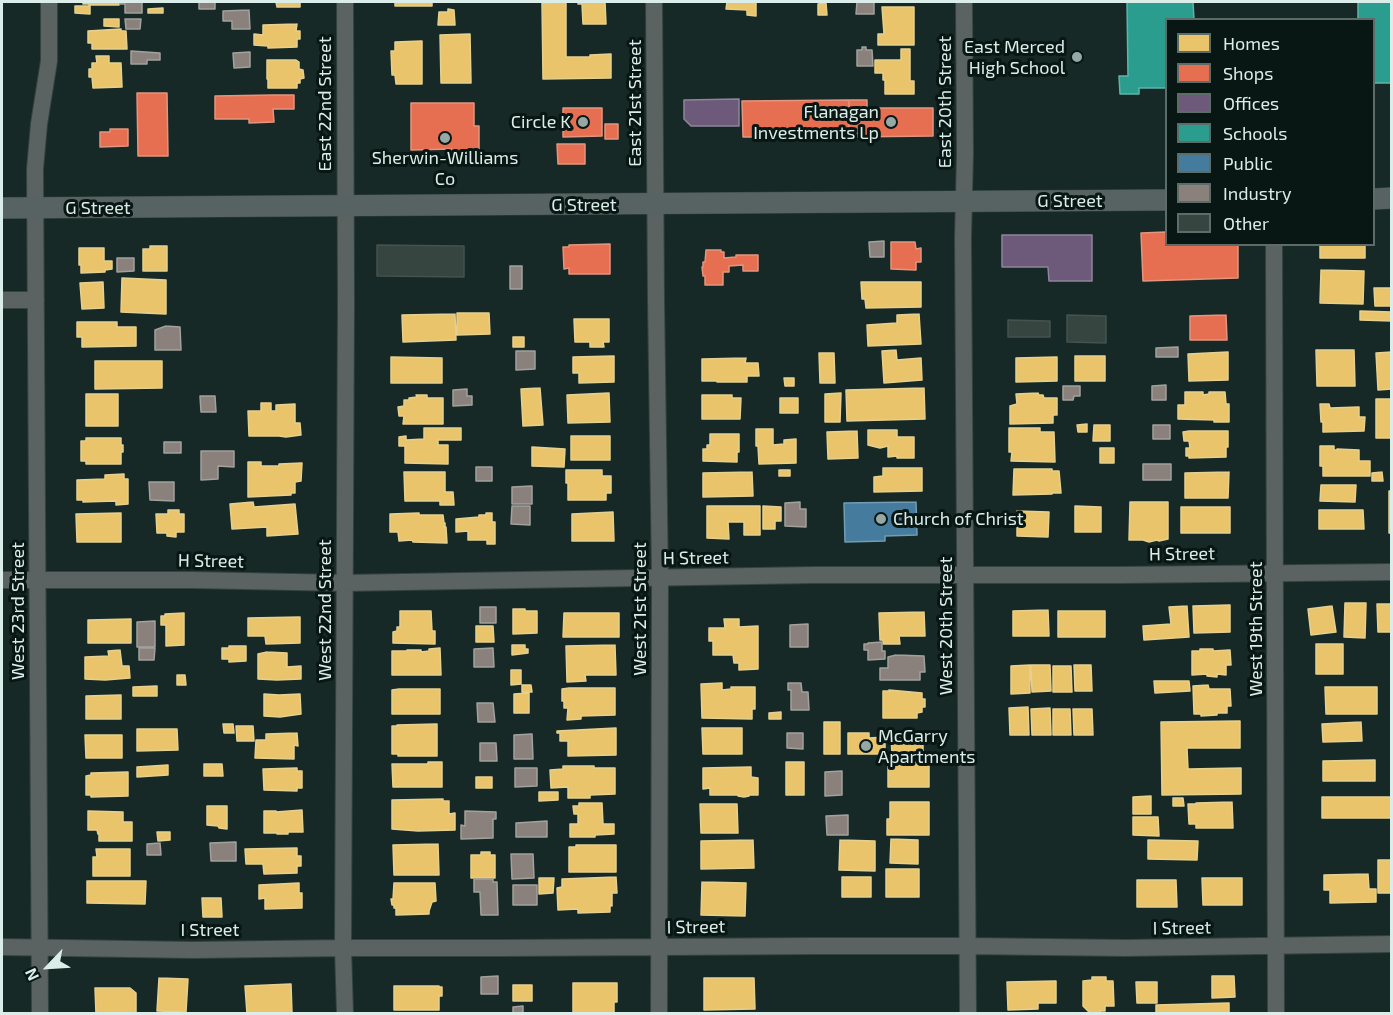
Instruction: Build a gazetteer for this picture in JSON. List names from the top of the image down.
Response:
{
  "streets": {
    "main road": ["G Street"],
    "street": [
      "East 20th Street",
      "East 21st Street",
      "East 22nd Street",
      "H Street",
      "West 21st Street",
      "West 22nd Street",
      "West 23rd Street",
      "West 20th Street",
      "West 19th Street",
      "I Street"
    ]
  },
  "crossings": [
    ["East 20th Street", "G Street"],
    ["East 20th Street", "West 20th Street"],
    ["East 21st Street", "G Street"],
    ["East 21st Street", "West 21st Street"],
    ["East 22nd Street", "G Street"],
    ["East 22nd Street", "West 22nd Street"],
    ["G Street", "West 21st Street"],
    ["G Street", "West 22nd Street"],
    ["G Street", "West 23rd Street"],
    ["G Street", "West 20th Street"],
    ["H Street", "West 21st Street"],
    ["H Street", "West 22nd Street"],
    ["H Street", "West 23rd Street"],
    ["H Street", "West 20th Street"],
    ["H Street", "West 19th Street"],
    ["West 21st Street", "I Street"],
    ["West 22nd Street", "I Street"],
    ["West 23rd Street", "I Street"],
    ["West 20th Street", "I Street"],
    ["West 19th Street", "I Street"]
  ],
  "places": [
    "East Merced High School",
    "Circle K",
    "Flanagan Investments Lp",
    "Sherwin-Williams Co",
    "Church of Christ",
    "McGarry Apartments"
  ],
  "legend": [
    "Homes",
    "Shops",
    "Offices",
    "Schools",
    "Public",
    "Industry",
    "Other"
  ],
  "north": "bottom left"
}
